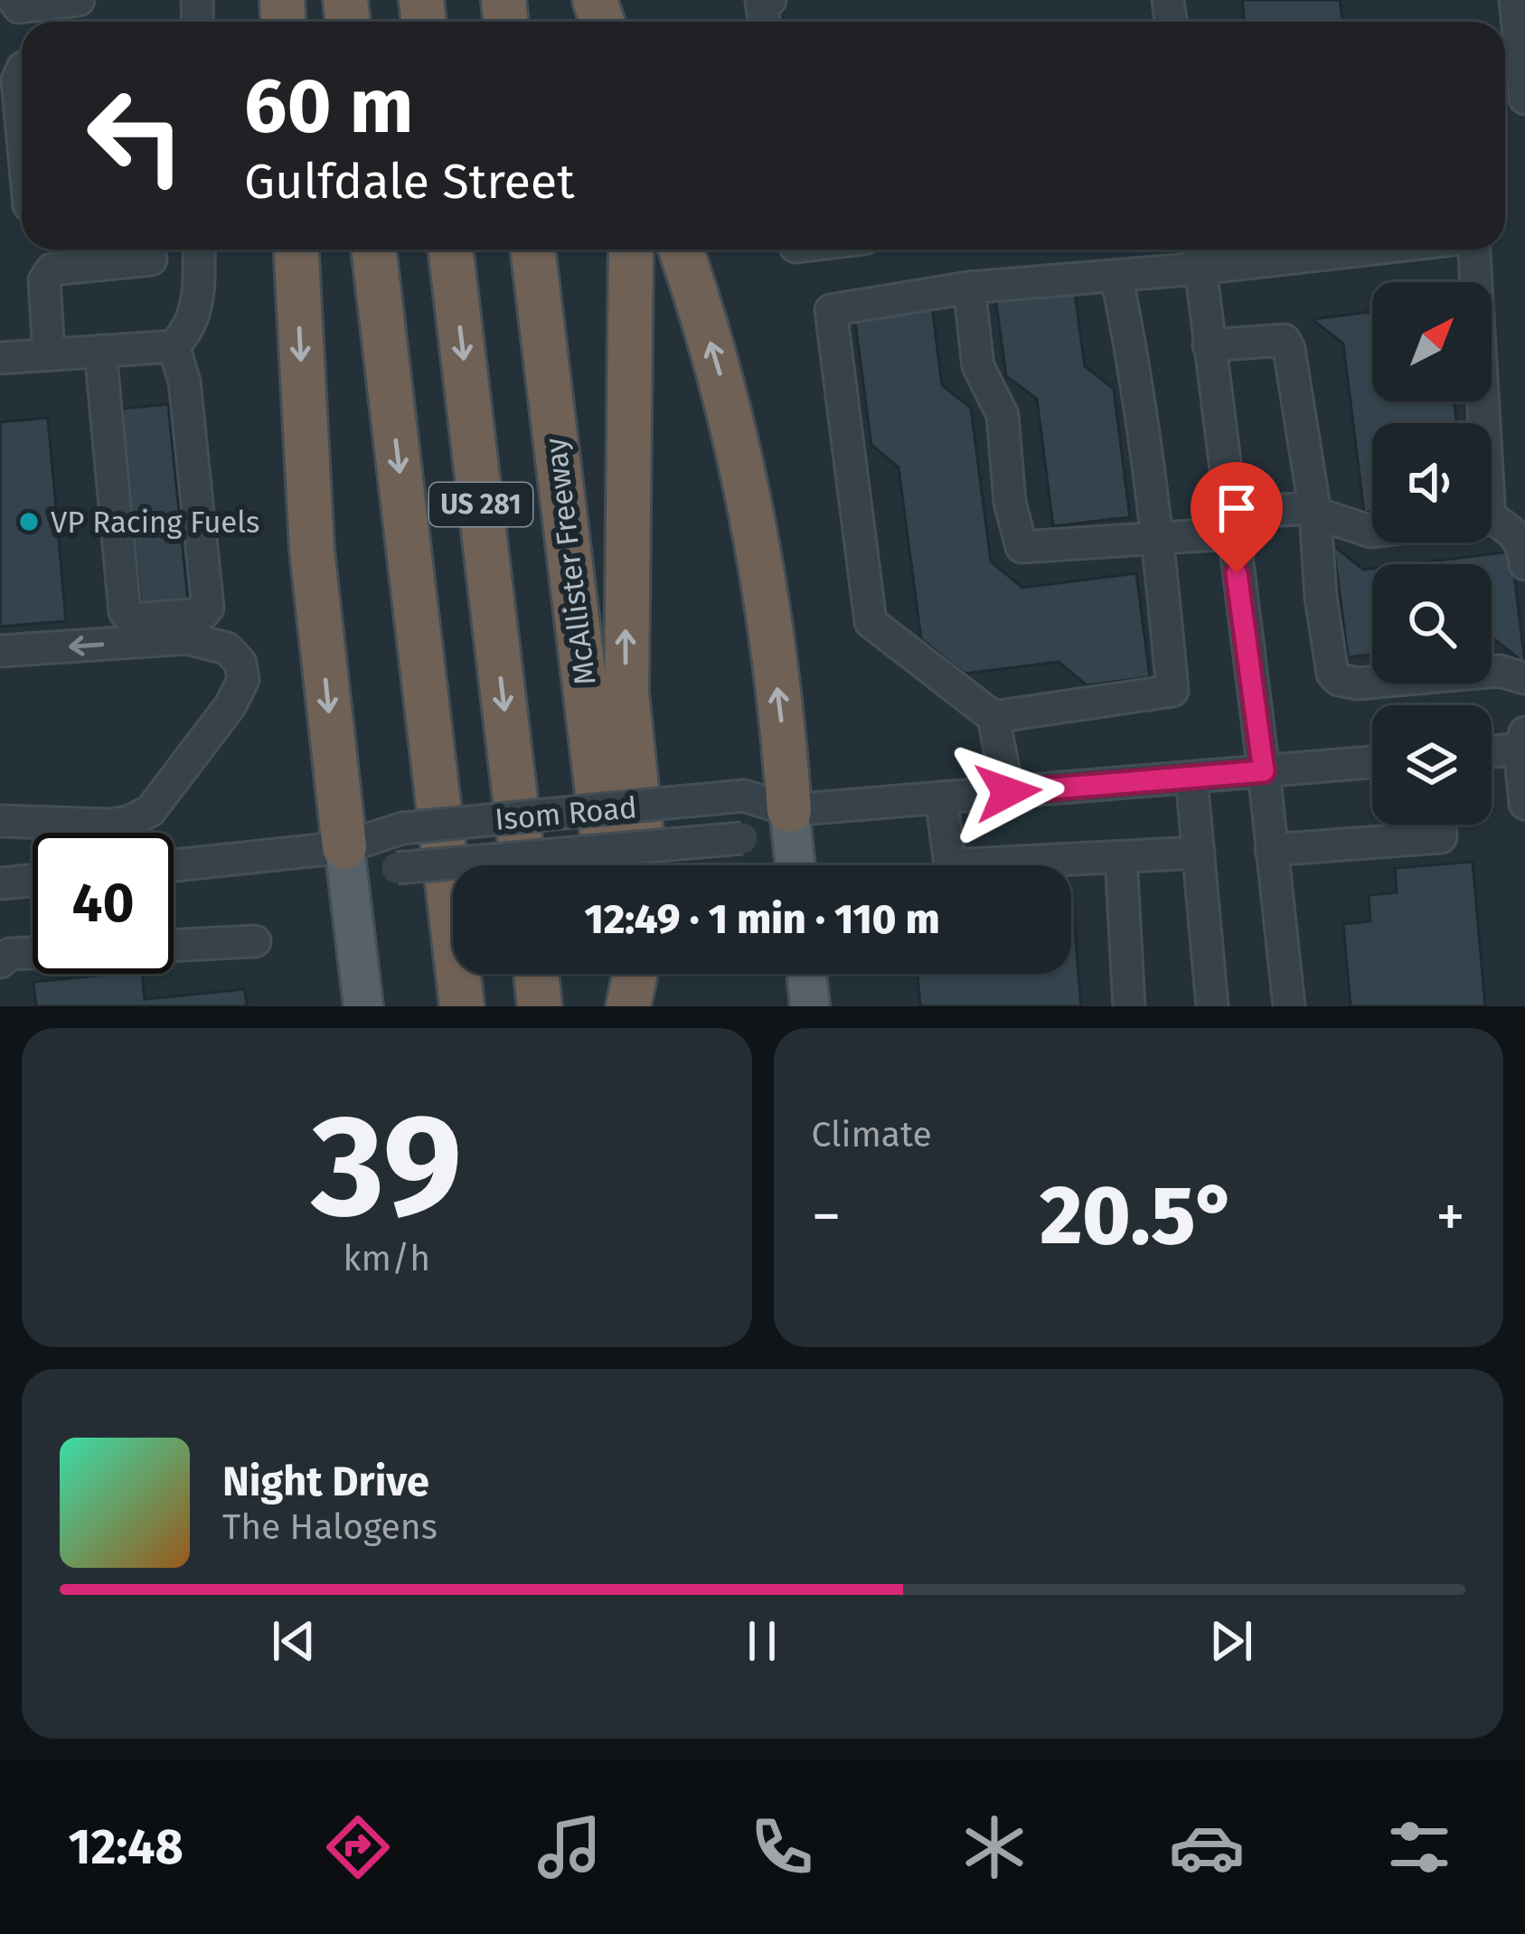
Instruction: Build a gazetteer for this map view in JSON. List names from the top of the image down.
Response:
{
  "streets": {
    "highway": ["US 281", "McAllister Freeway"],
    "street": ["Isom Road"]
  },
  "places": ["VP Racing Fuels"],
  "north": "top right",
  "page": {
    "turn": ["60 m", "Gulfdale Street"],
    "limit": "40",
    "trip": "12:49 · 1 min · 110 m",
    "tile": [
      ["39", "km/h"],
      "Climate"
    ],
    "heat": ["−", "20.5°", "+"],
    "song": ["Night Drive", "The Halogens"],
    "tabs": "12:48"
  }
}
